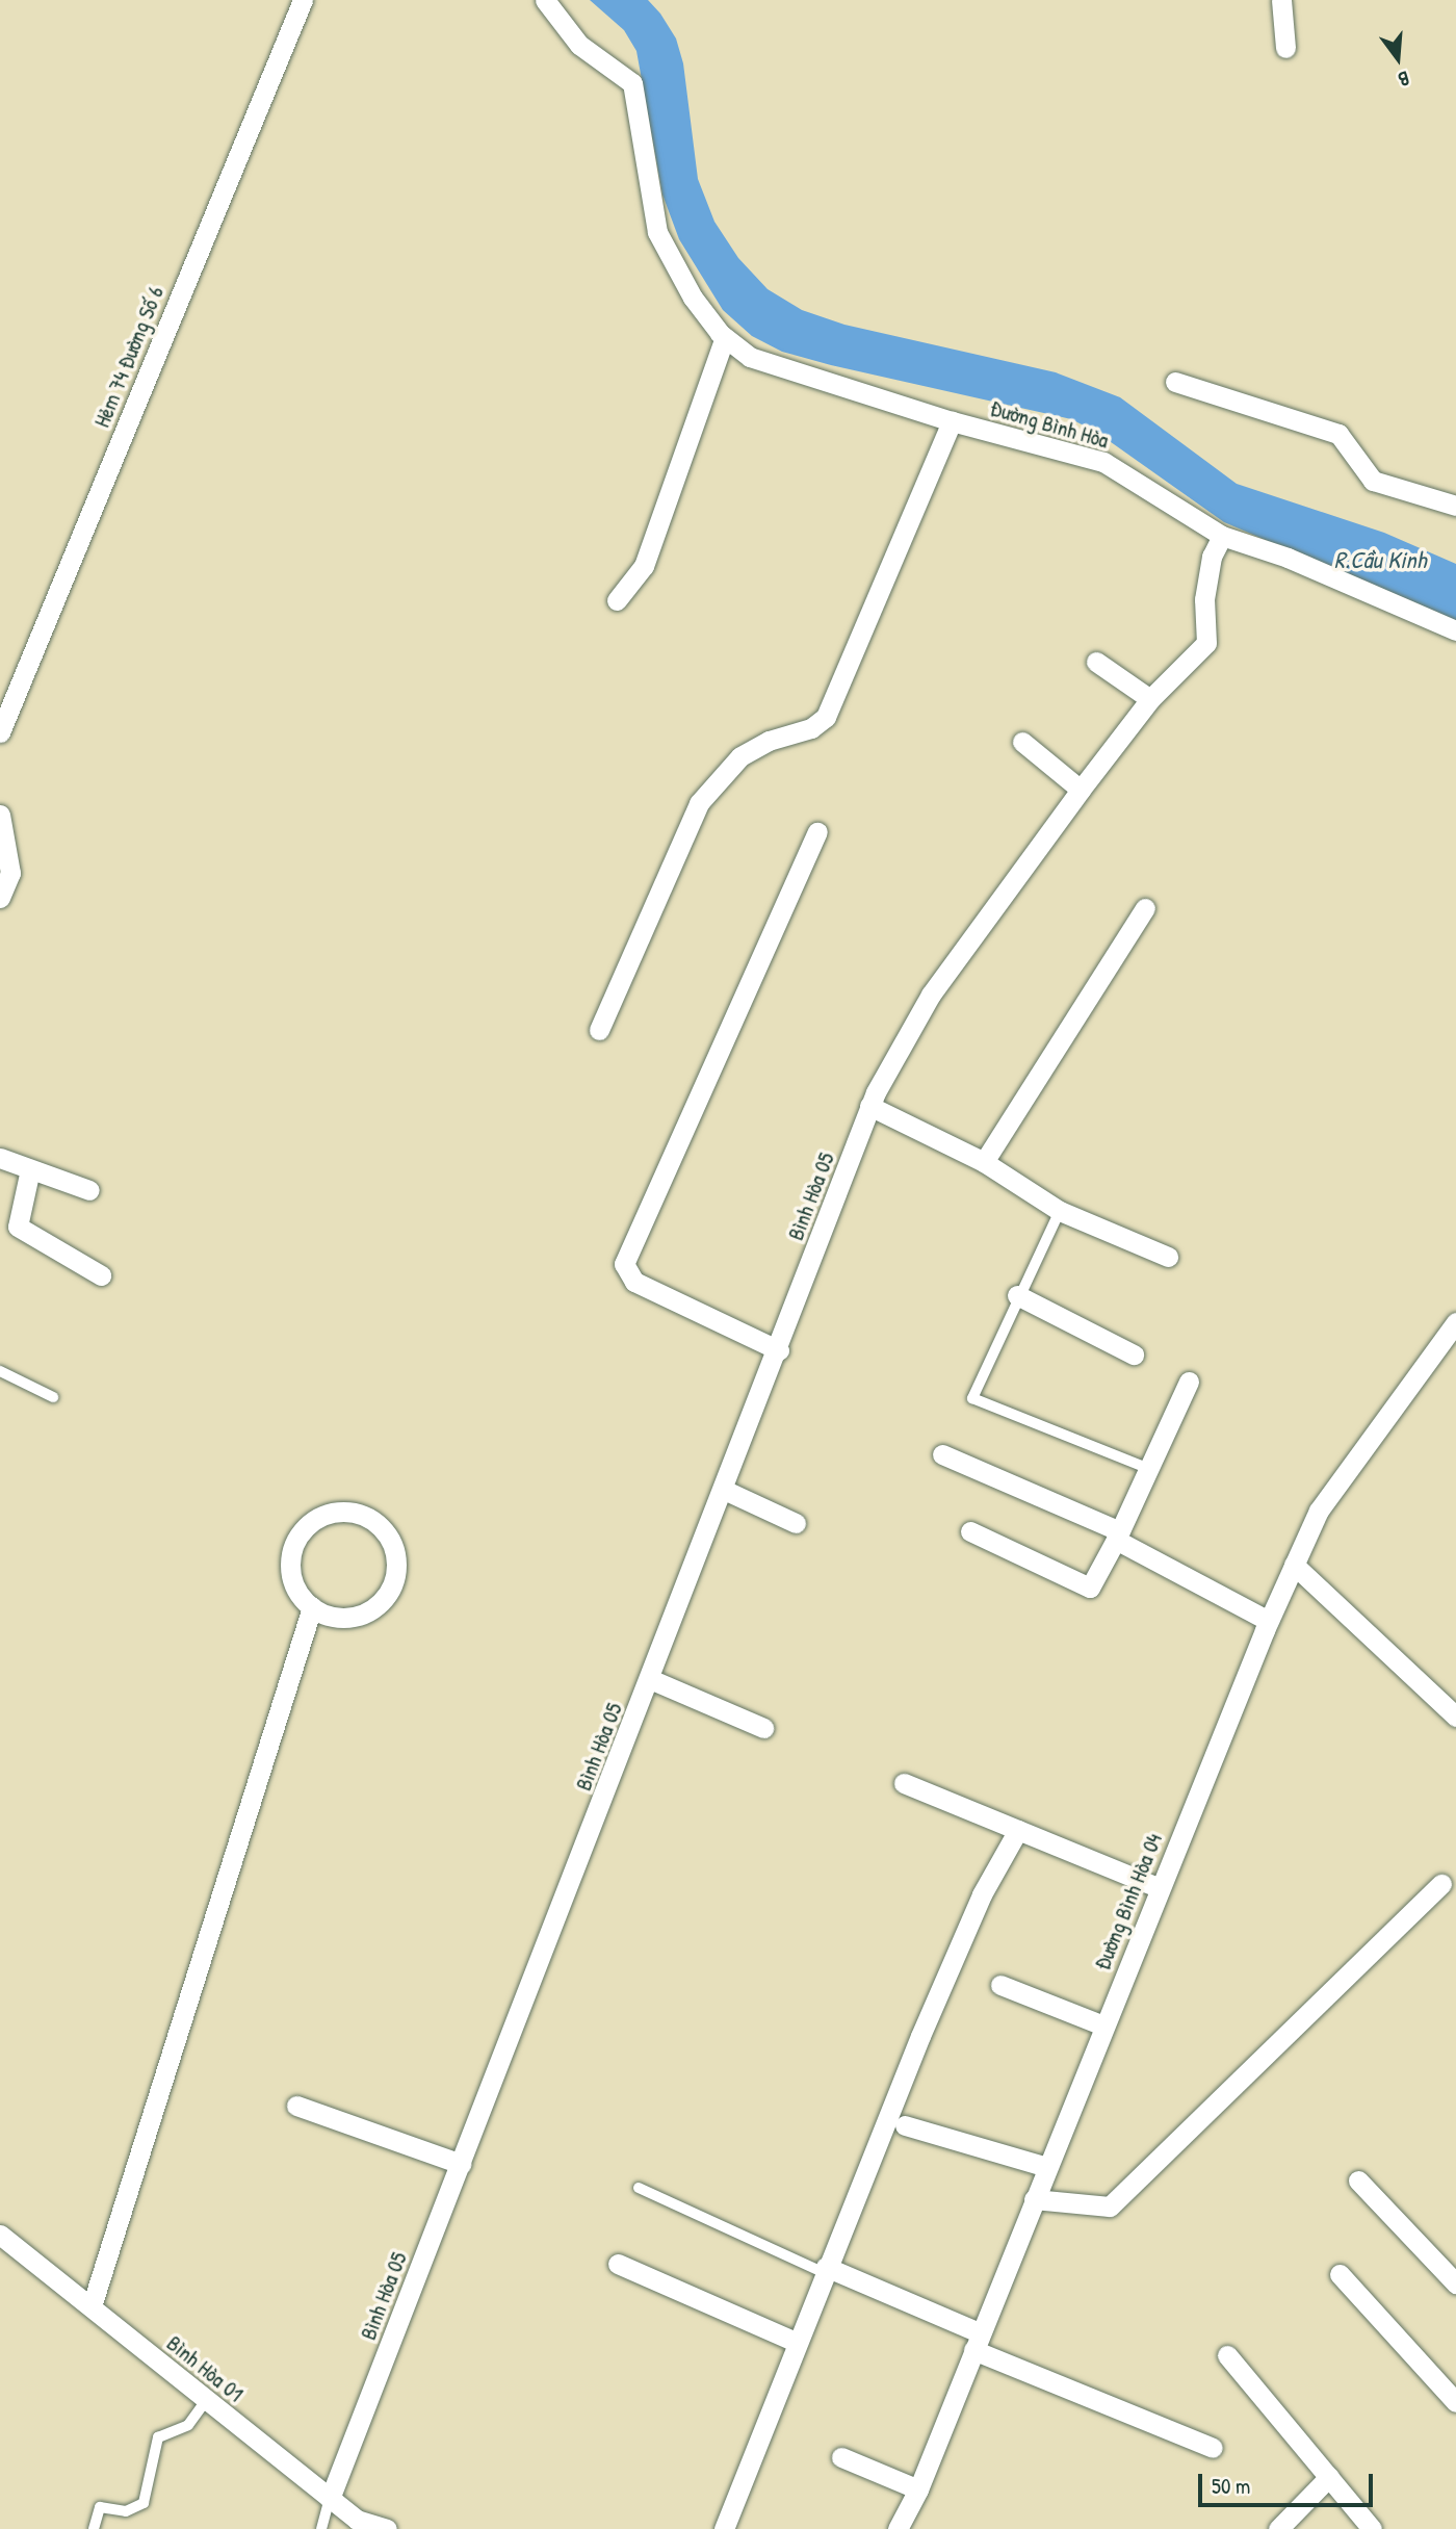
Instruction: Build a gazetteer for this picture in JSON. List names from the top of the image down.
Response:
{
  "streets": {
    "street": [
      "Hẻm 74 Đường Số 6",
      "Đường Bình Hòa",
      "Bình Hòa 05",
      "Đường Bình Hòa 04",
      "Bình Hòa 01"
    ]
  },
  "crossings": [
    ["Bình Hòa 05", "Bình Hòa 01"]
  ],
  "water": ["R.Cầu Kinh"],
  "scale_bar": "50 m",
  "north": "bottom"
}
